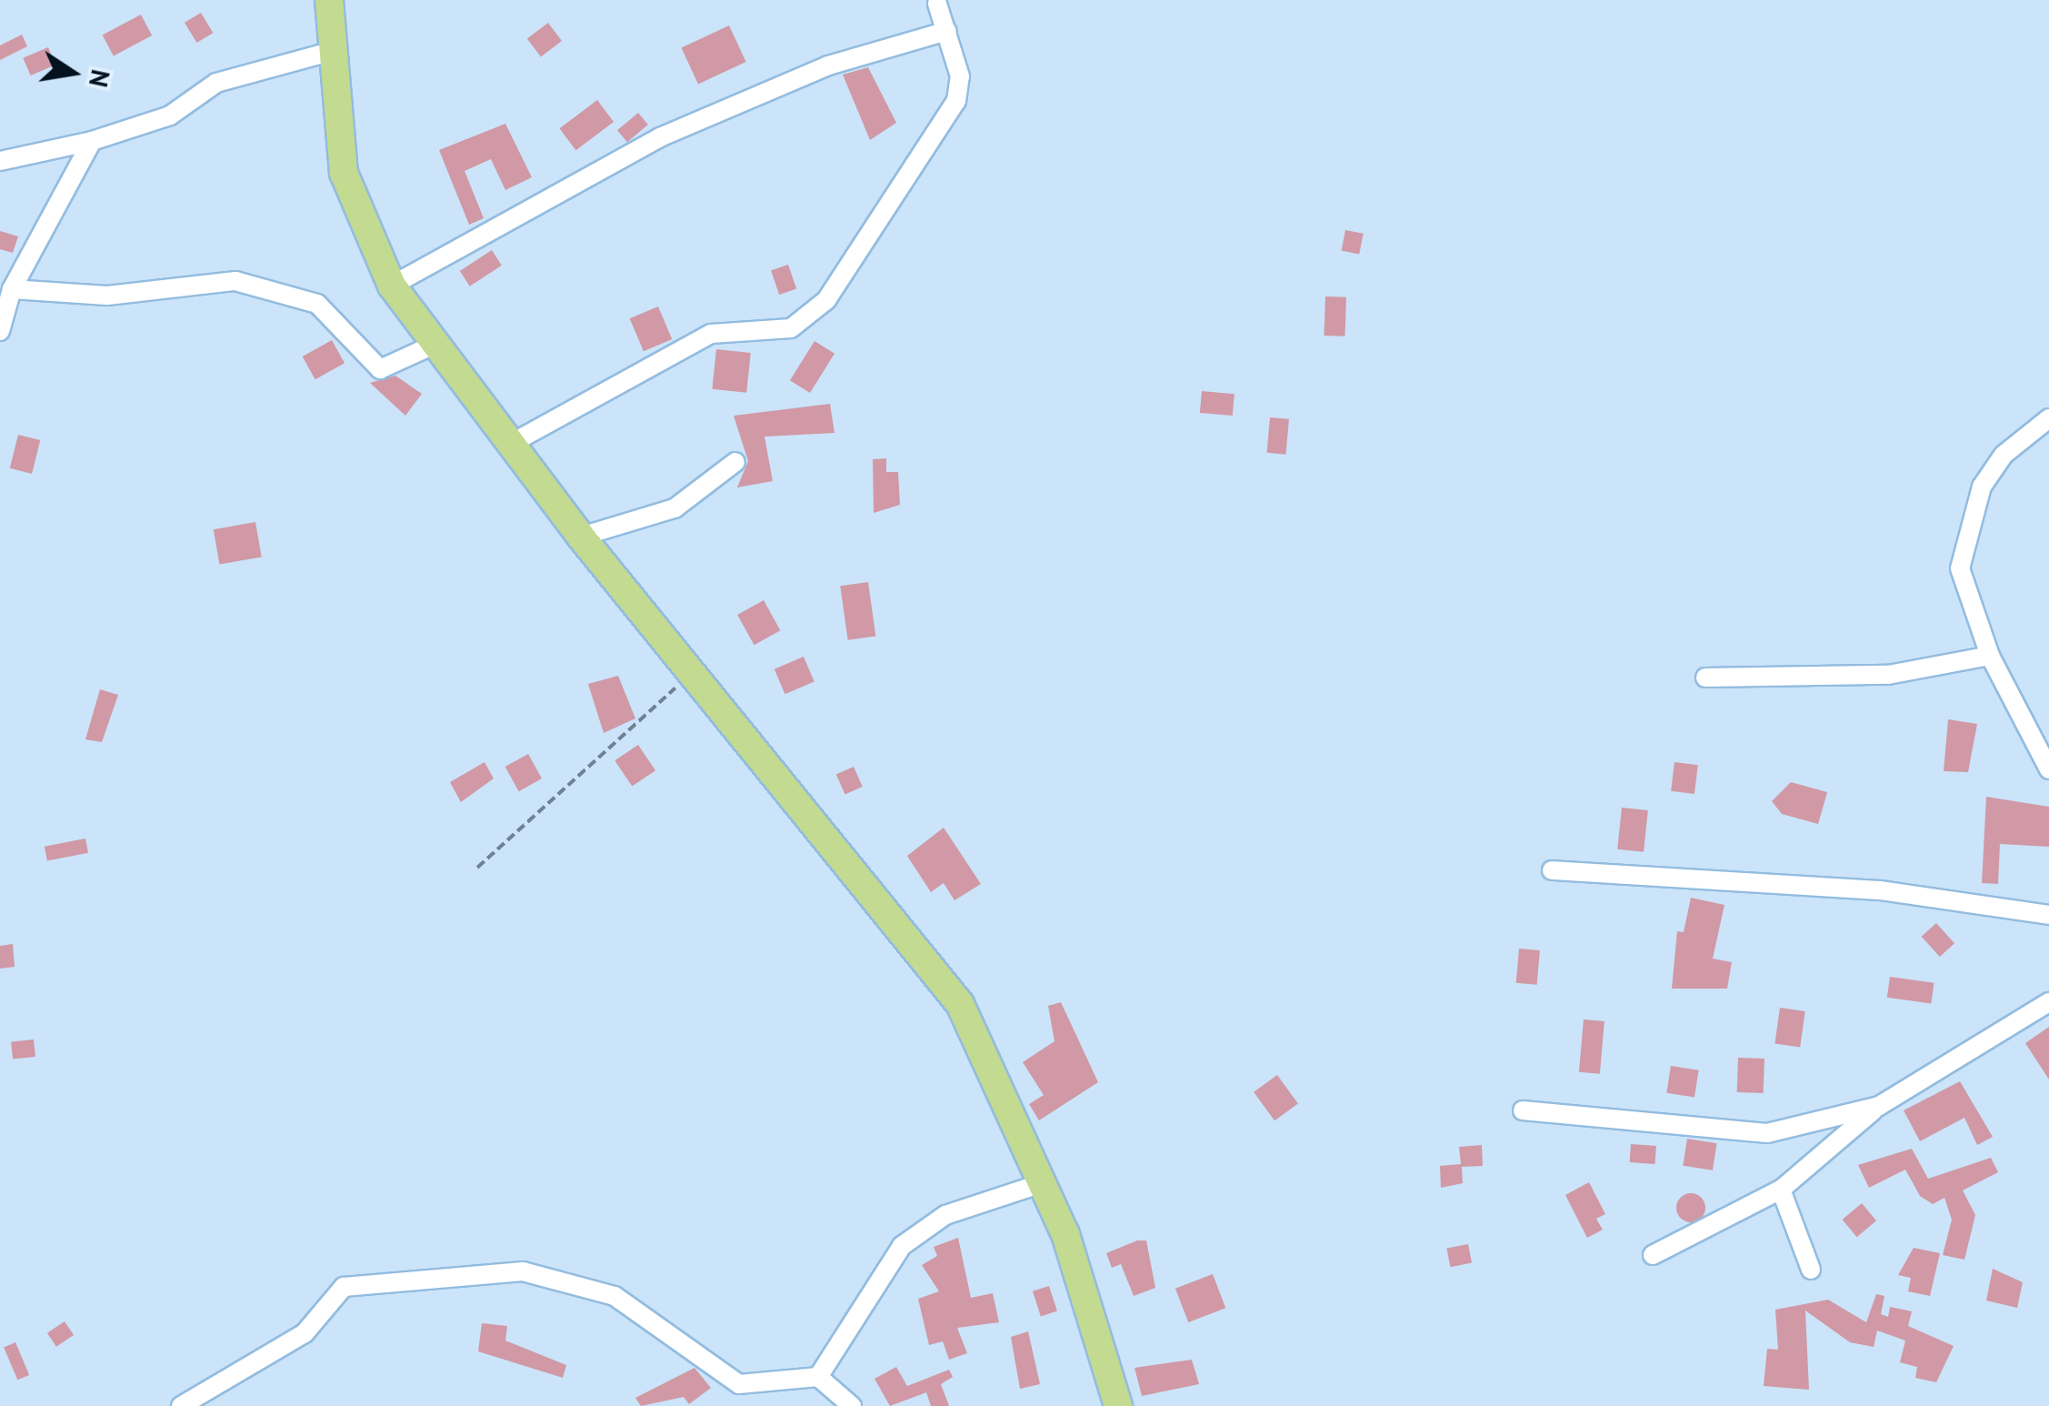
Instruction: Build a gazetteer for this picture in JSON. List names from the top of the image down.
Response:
{
  "north": "right"
}
